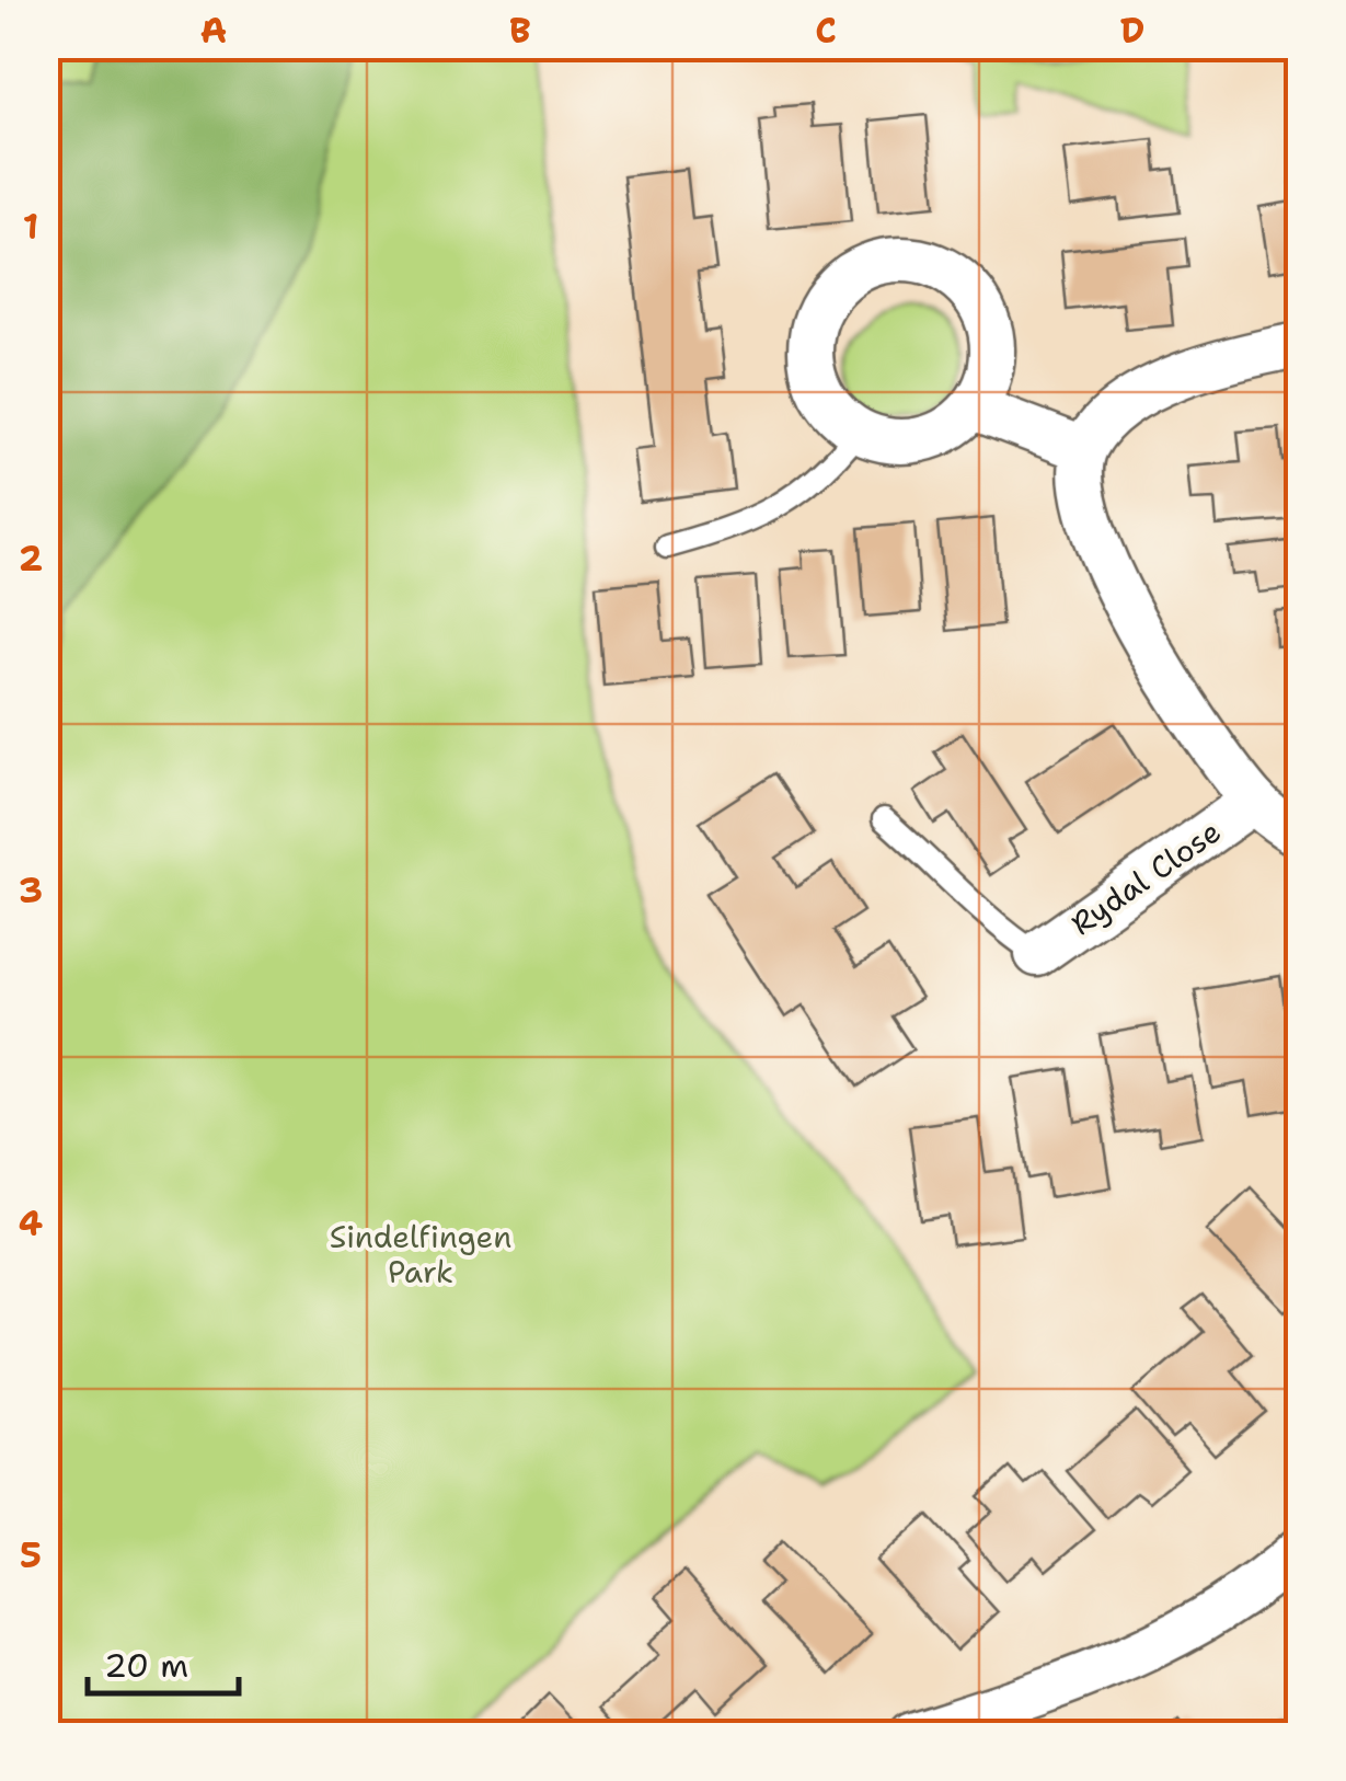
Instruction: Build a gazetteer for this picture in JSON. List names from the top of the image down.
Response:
{
  "streets": {
    "street": ["Rydal Close"]
  },
  "parks": ["Sindelfingen Park"],
  "scale_bar": "20 m",
  "grid": {
    "columns": [
      "A",
      "B",
      "C",
      "D"
    ],
    "rows": [
      "1",
      "2",
      "3",
      "4",
      "5"
    ]
  }
}
